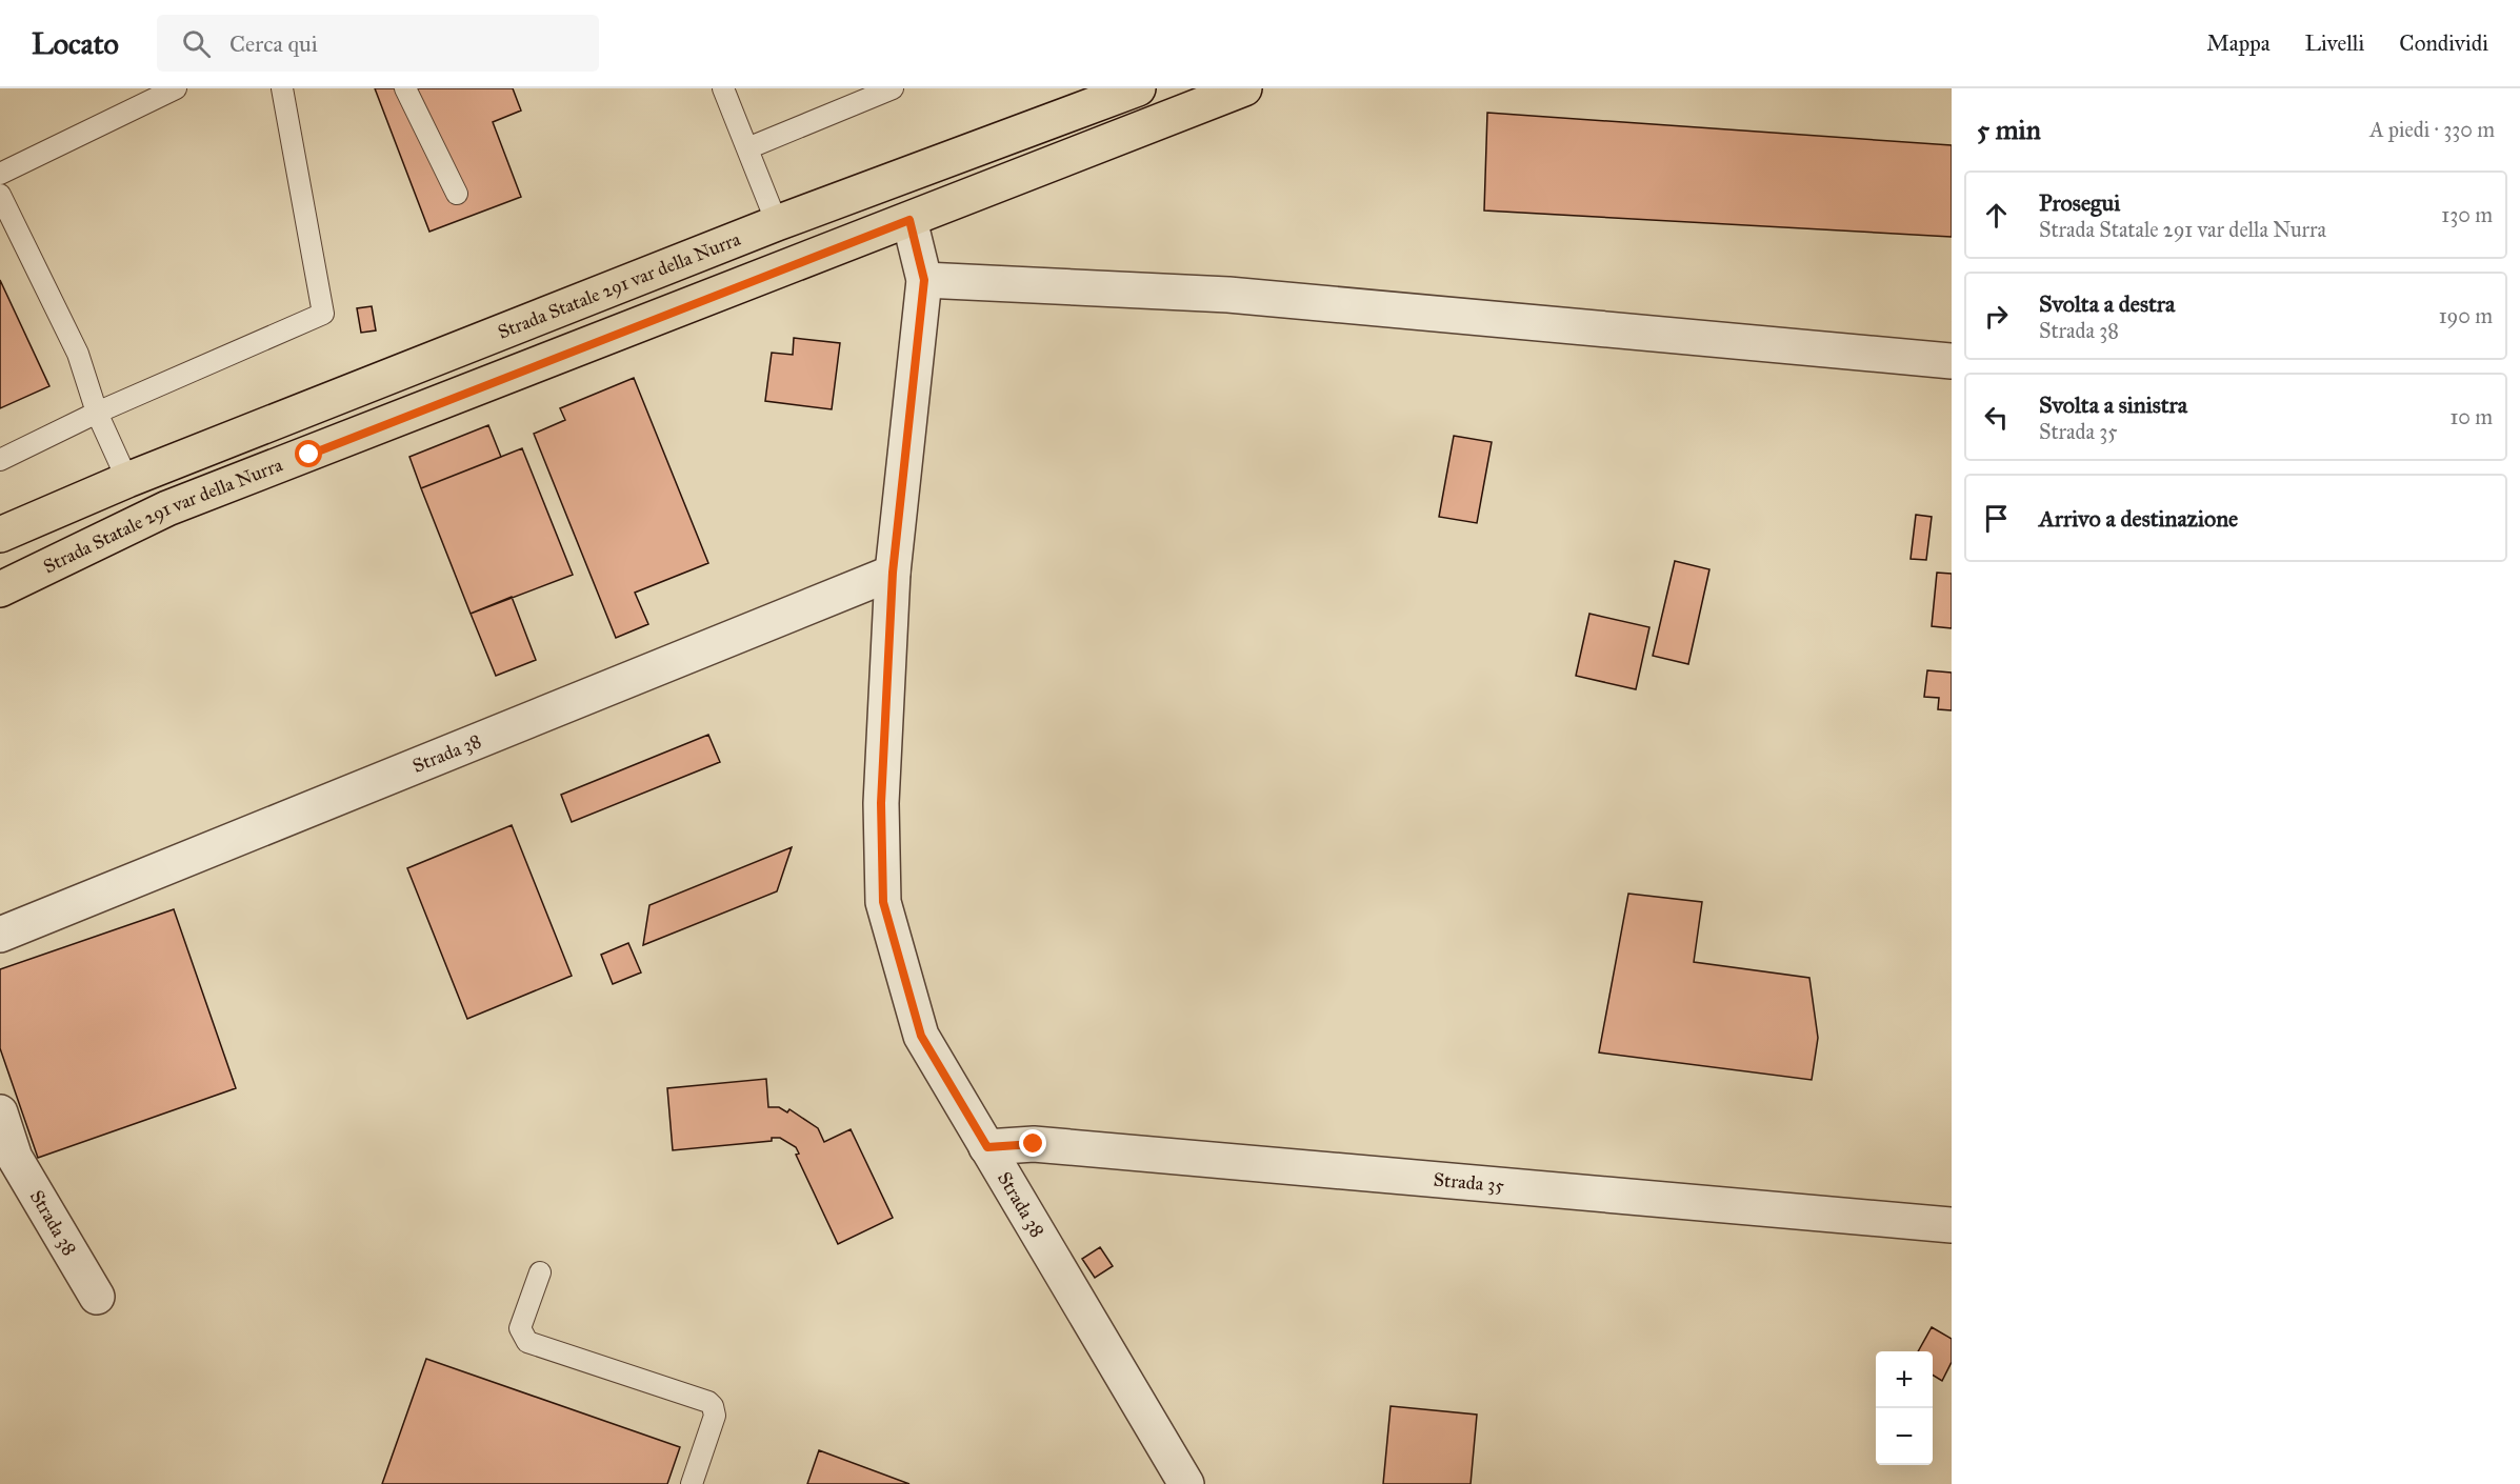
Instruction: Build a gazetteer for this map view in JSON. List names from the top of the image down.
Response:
{
  "streets": {
    "main road": ["Strada Statale 291 var della Nurra"],
    "street": ["Strada 38", "Strada 35"]
  },
  "crossings": [
    ["Strada Statale 291 var della Nurra", "Strada 38"],
    ["Strada 38", "Strada 35"]
  ],
  "page": {
    "header": "Locato",
    "search": "Cerca qui",
    "nav": ["Mappa", "Livelli", "Condividi"],
    "heading": ["5 min", "A piedi · 330 m"],
    "list": [
      ["Prosegui", "Strada Statale 291 var della Nurra", "130 m"],
      ["Svolta a destra", "Strada 38", "190 m"],
      ["Svolta a sinistra", "Strada 35", "10 m"],
      "Arrivo a destinazione"
    ],
    "map_buttons": ["+", "−"]
  }
}
